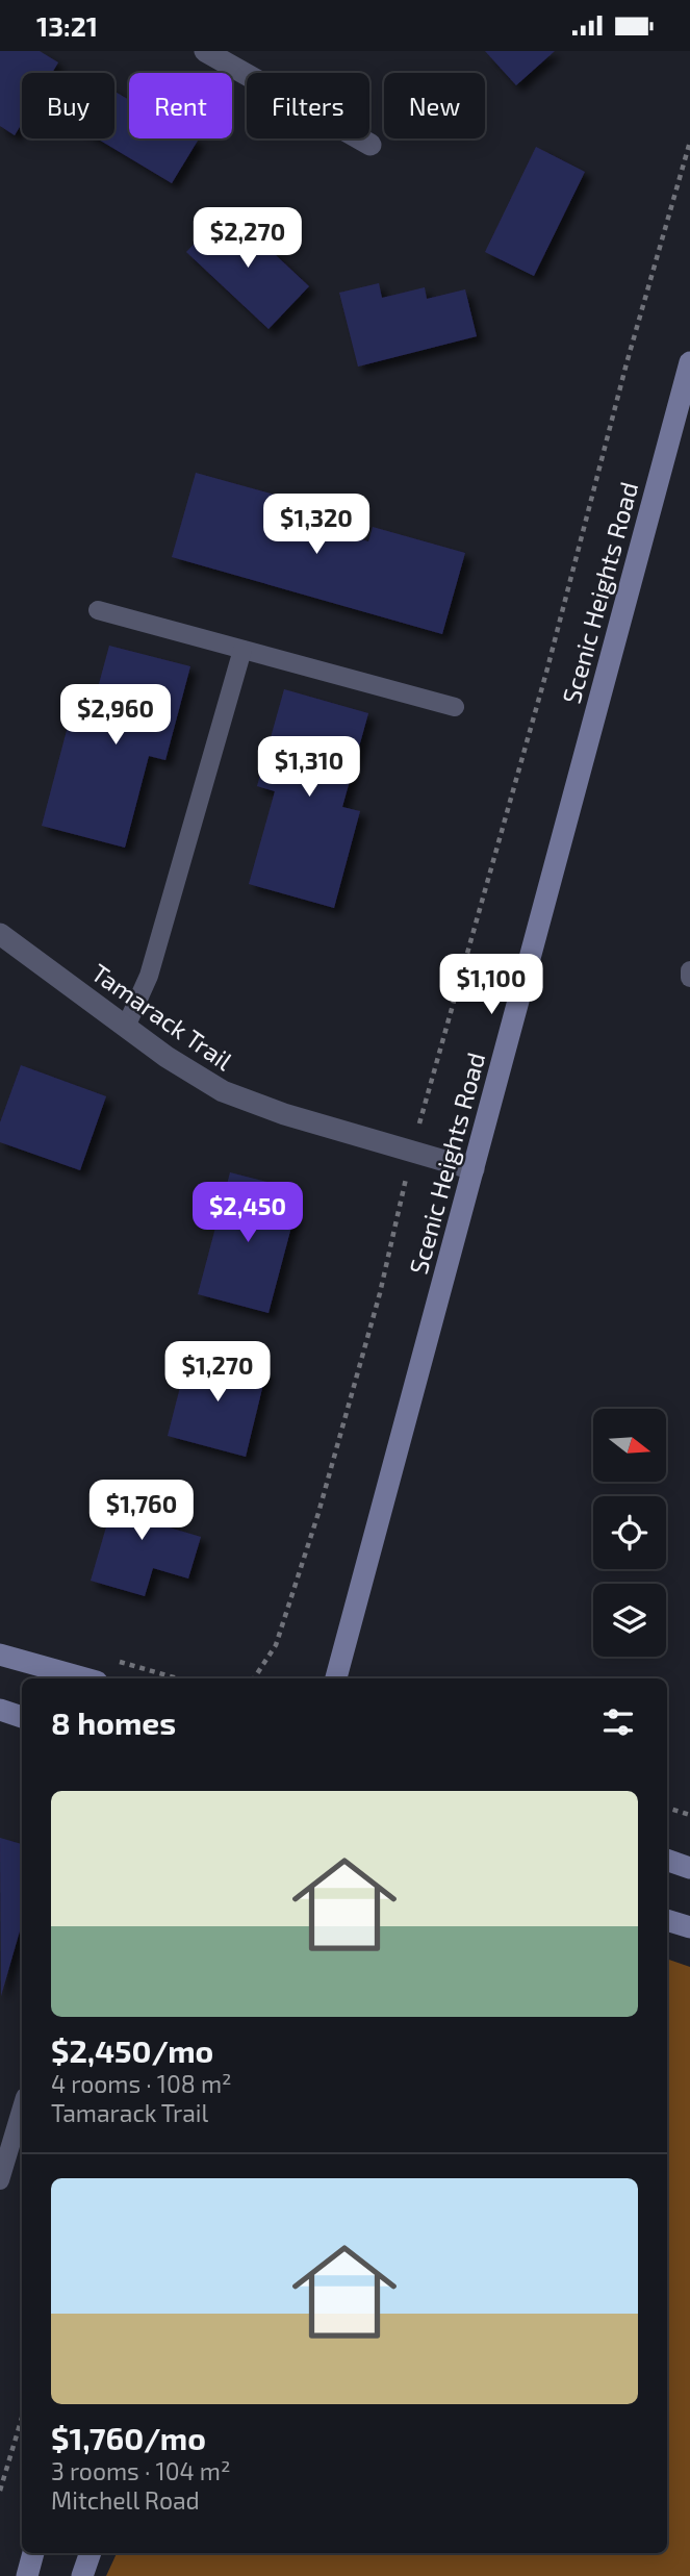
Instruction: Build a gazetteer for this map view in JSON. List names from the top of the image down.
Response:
{
  "streets": {
    "street": ["Scenic Heights Road", "Tamarack Trail"]
  },
  "crossings": [
    ["Scenic Heights Road", "Tamarack Trail"]
  ],
  "north": "right",
  "page": {
    "status": "13:21",
    "chip": [
      "Buy",
      "Rent",
      "Filters",
      "New"
    ],
    "price": [
      "$2,270",
      "$1,320",
      "$2,960",
      "$1,310",
      "$1,100",
      "$2,450",
      "$1,270",
      "$1,760"
    ],
    "heading": "8 homes",
    "list": [
      {
        "name": "$2,450/mo",
        "note": "4 rooms · 108 m² · Tamarack Trail"
      },
      {
        "name": "$1,760/mo",
        "note": "3 rooms · 104 m² · Mitchell Road"
      }
    ]
  }
}
